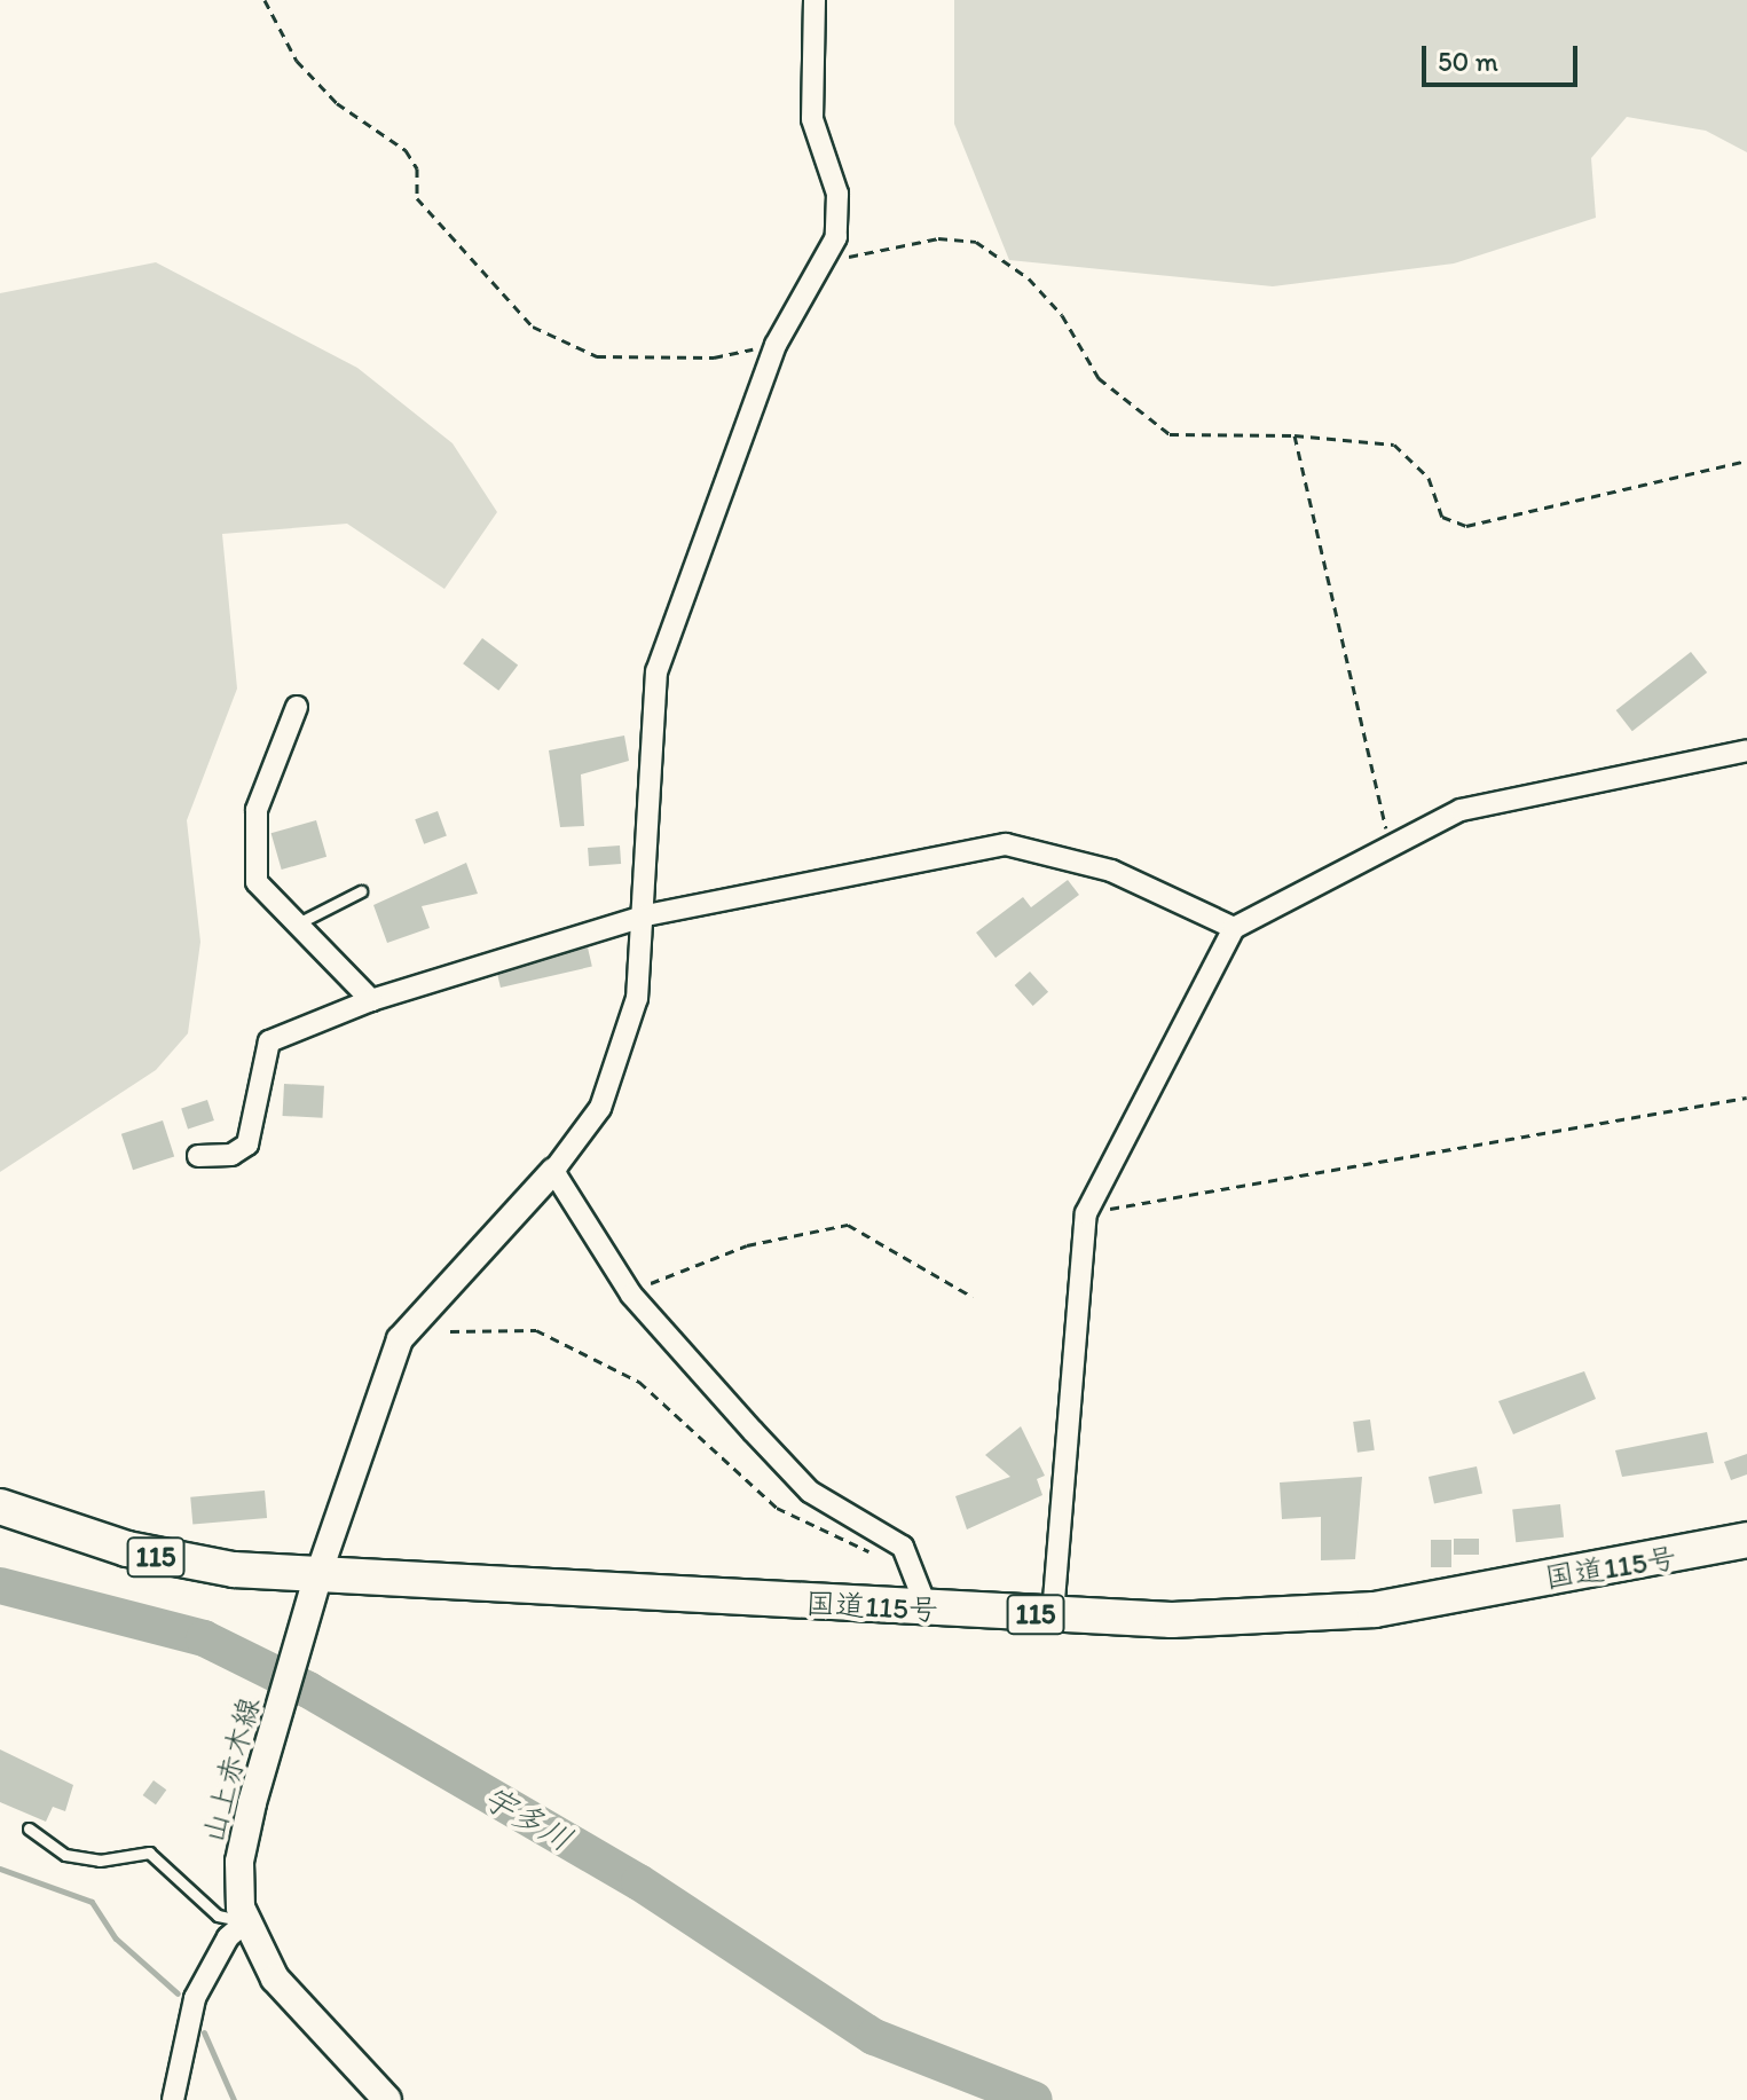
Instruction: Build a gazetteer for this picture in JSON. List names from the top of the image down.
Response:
{
  "streets": {
    "highway": ["115", "国道115号"],
    "main road": ["山上赤木線"]
  },
  "crossings": [
    ["国道115号", "山上赤木線"]
  ],
  "water": ["宇多川"],
  "scale_bar": "50 m"
}
